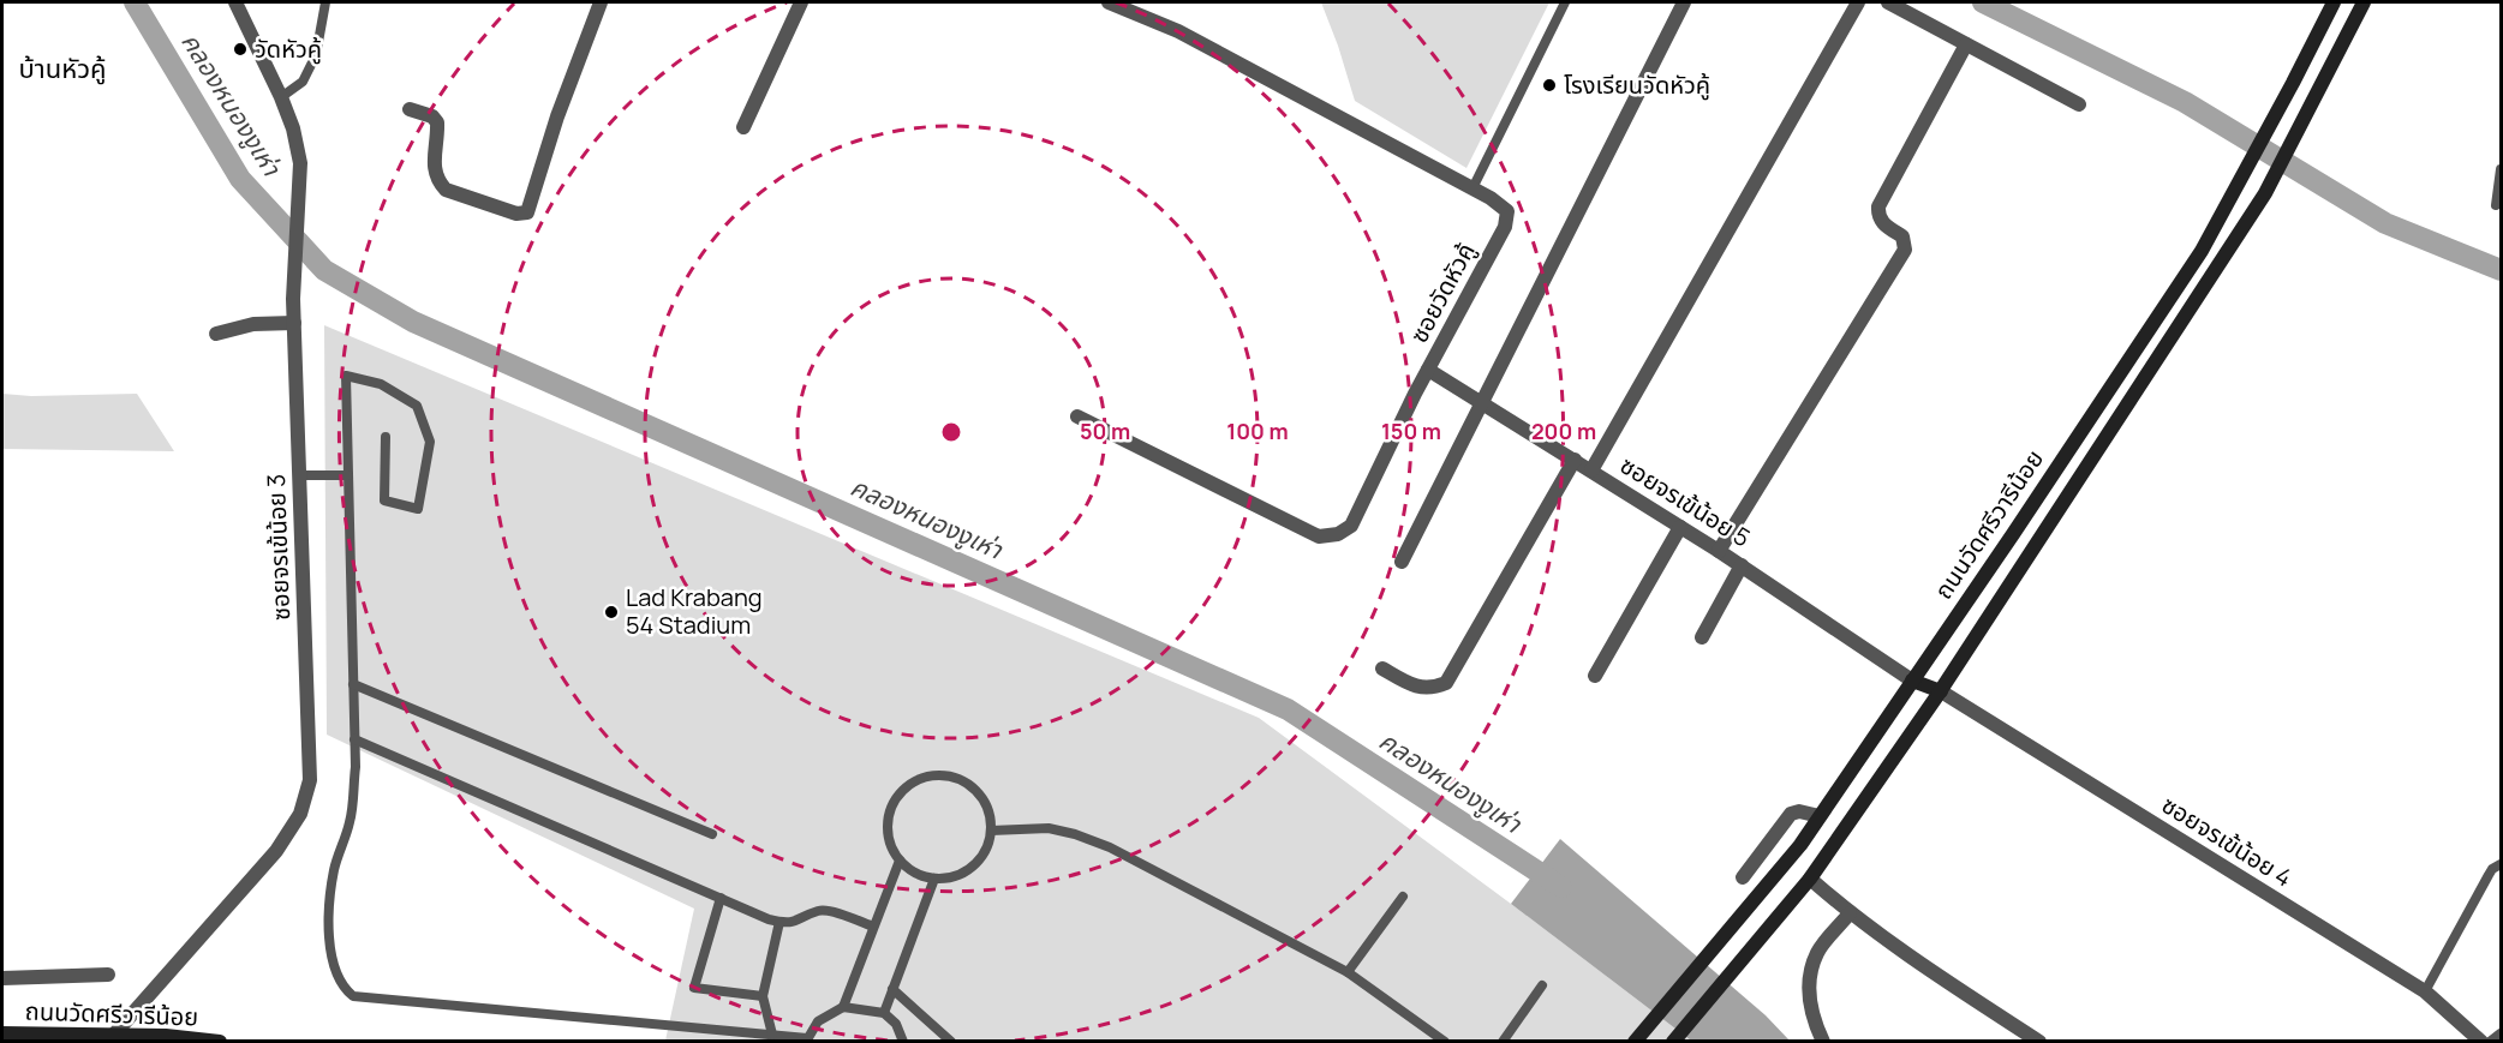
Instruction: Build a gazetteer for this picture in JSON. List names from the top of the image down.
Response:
{
  "streets": {
    "main road": ["ถนนวัดศรีวารีน้อย"],
    "street": [
      "ซอยวัดหัวคู้",
      "ซอยจรเข้น้อย 5",
      "ซอยจรเข้น้อย 3",
      "ซอยจรเข้น้อย 4"
    ]
  },
  "crossings": [
    ["ซอยวัดหัวคู้", "ซอยจรเข้น้อย 5"],
    ["ซอยจรเข้น้อย 5", "ถนนวัดศรีวารีน้อย"],
    ["ถนนวัดศรีวารีน้อย", "ซอยจรเข้น้อย 3"],
    ["ถนนวัดศรีวารีน้อย", "ซอยจรเข้น้อย 4"]
  ],
  "districts": ["บ้านหัวคู้"],
  "water": ["คลองหนองงูเห่า"],
  "places": ["วัดหัวคู้", "โรงเรียนวัดหัวคู้", "Lad Krabang 54 Stadium"],
  "rings": [
    "50 m",
    "100 m",
    "150 m",
    "200 m"
  ]
}
